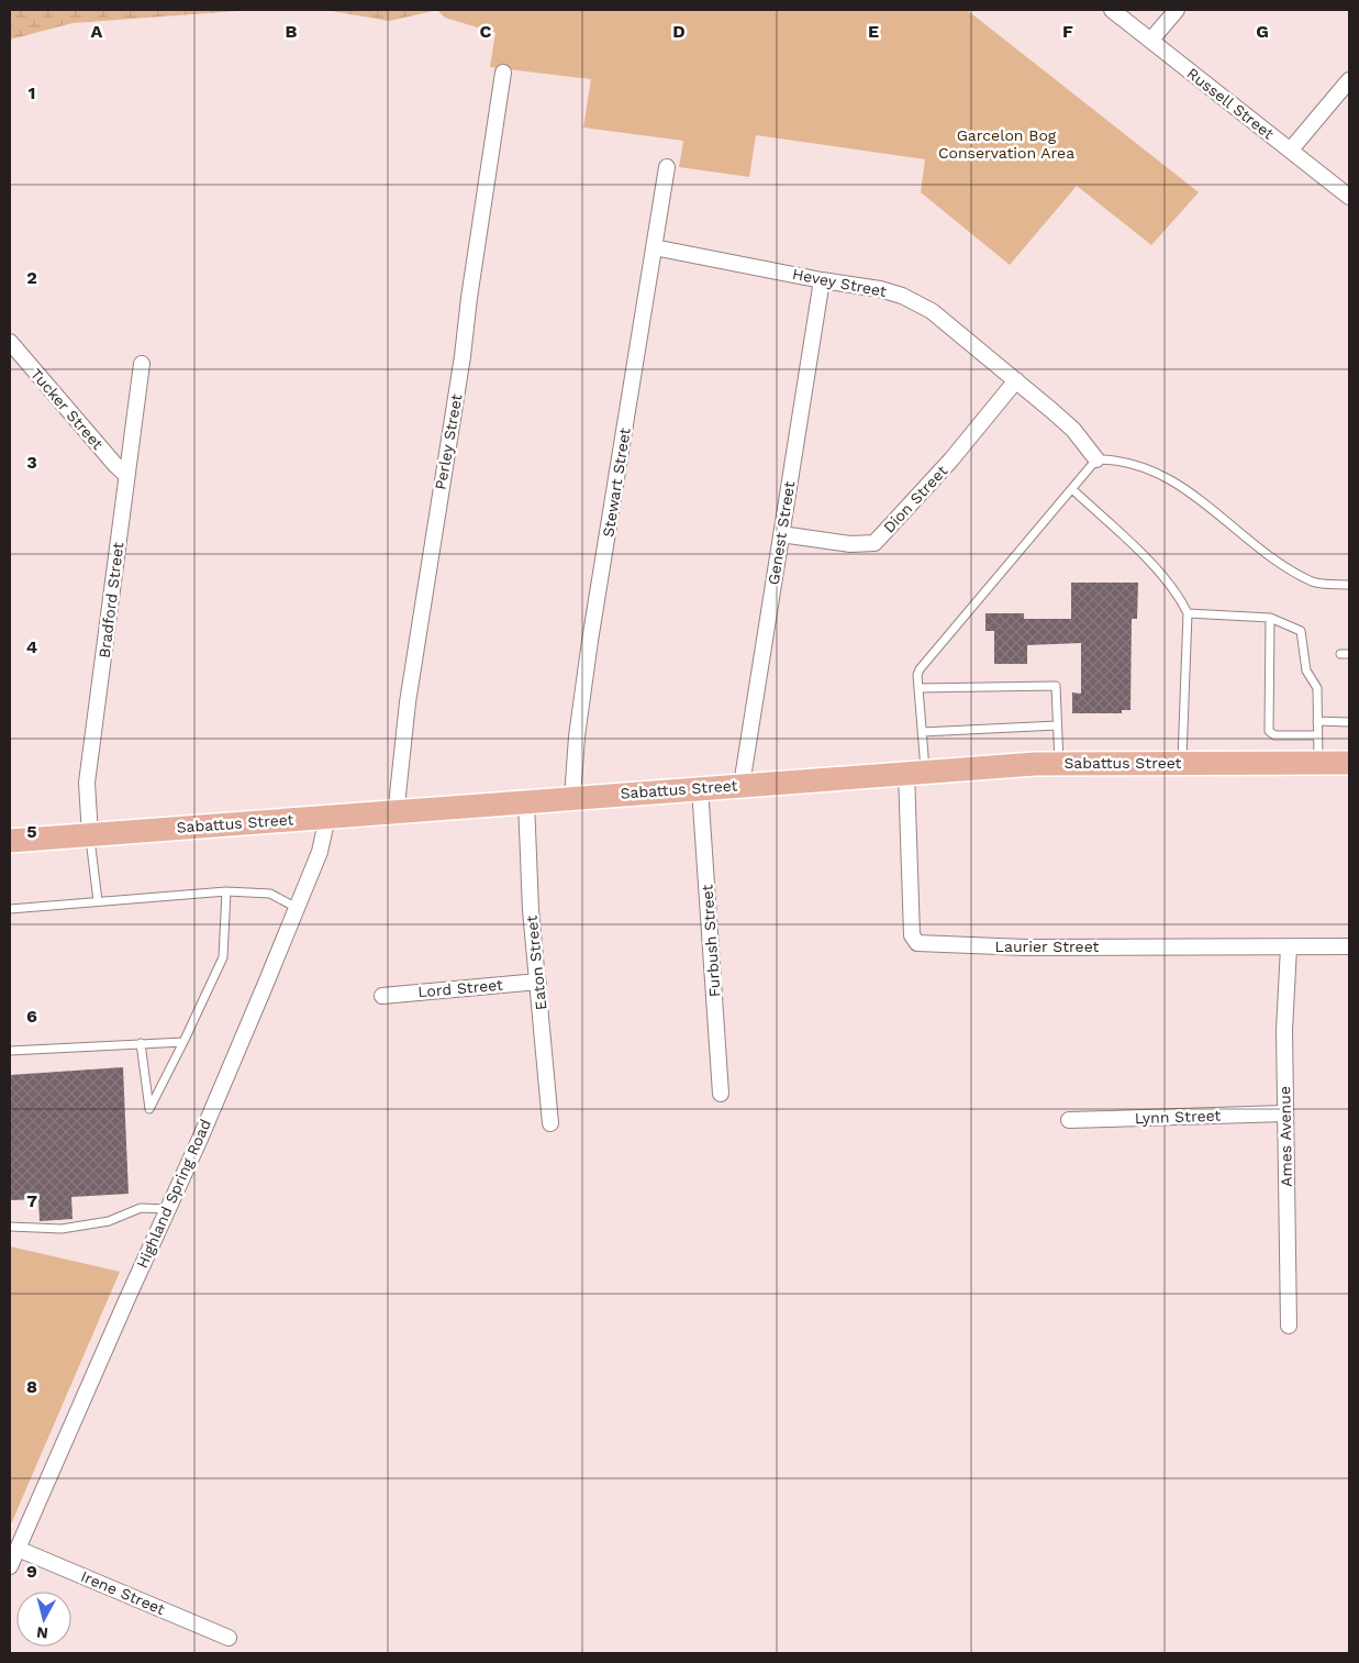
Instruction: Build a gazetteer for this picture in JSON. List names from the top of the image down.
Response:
{
  "streets": {
    "main road": ["Sabattus Street"],
    "street": [
      "Russell Street",
      "Hevey Street",
      "Tucker Street",
      "Perley Street",
      "Stewart Street",
      "Dion Street",
      "Genest Street",
      "Bradford Street",
      "Furbush Street",
      "Laurier Street",
      "Eaton Street",
      "Lord Street",
      "Lynn Street",
      "Ames Avenue",
      "Highland Spring Road",
      "Irene Street"
    ]
  },
  "crossings": [
    ["Hevey Street", "Stewart Street"],
    ["Hevey Street", "Dion Street"],
    ["Hevey Street", "Genest Street"],
    ["Tucker Street", "Bradford Street"],
    ["Perley Street", "Sabattus Street"],
    ["Stewart Street", "Sabattus Street"],
    ["Dion Street", "Genest Street"],
    ["Genest Street", "Sabattus Street"],
    ["Bradford Street", "Sabattus Street"],
    ["Sabattus Street", "Furbush Street"],
    ["Sabattus Street", "Laurier Street"],
    ["Sabattus Street", "Eaton Street"],
    ["Sabattus Street", "Highland Spring Road"],
    ["Laurier Street", "Ames Avenue"],
    ["Eaton Street", "Lord Street"],
    ["Lynn Street", "Ames Avenue"],
    ["Highland Spring Road", "Irene Street"]
  ],
  "parks": ["Garcelon Bog Conservation Area"],
  "north": "bottom",
  "grid": {
    "columns": [
      "A",
      "B",
      "C",
      "D",
      "E",
      "F",
      "G"
    ],
    "rows": [
      "1",
      "2",
      "3",
      "4",
      "5",
      "6",
      "7",
      "8",
      "9"
    ]
  }
}
